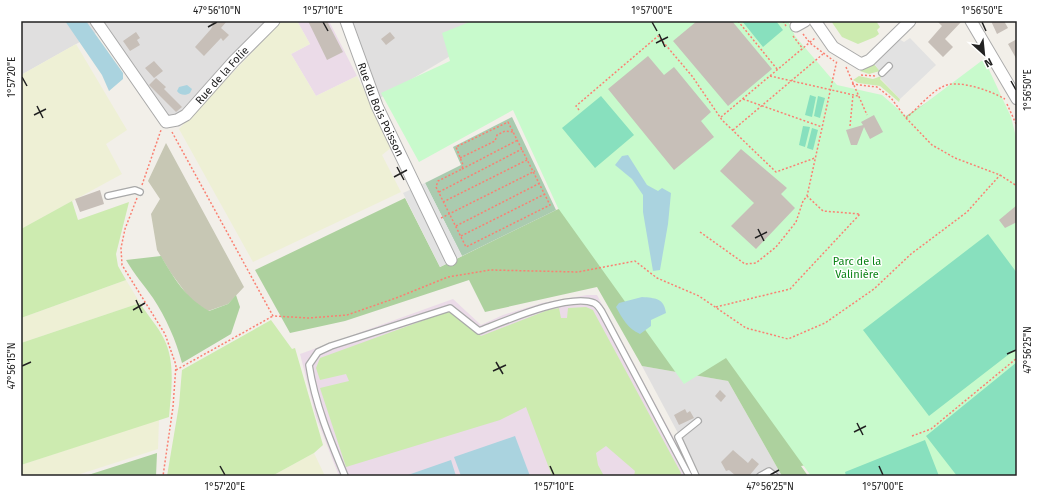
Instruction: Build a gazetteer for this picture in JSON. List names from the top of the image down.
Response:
{
  "streets": {
    "street": ["Rue de la Folie", "Rue du Bois Poisson"]
  },
  "parks": ["Parc de la Valinière"],
  "north": "bottom right",
  "coordinates": [
    "47°56'10\"N",
    "1°57'10\"E",
    "1°57'00\"E",
    "1°56'50\"E",
    "1°57'20\"E",
    "47°56'25\"N",
    "47°56'15\"N"
  ]
}
